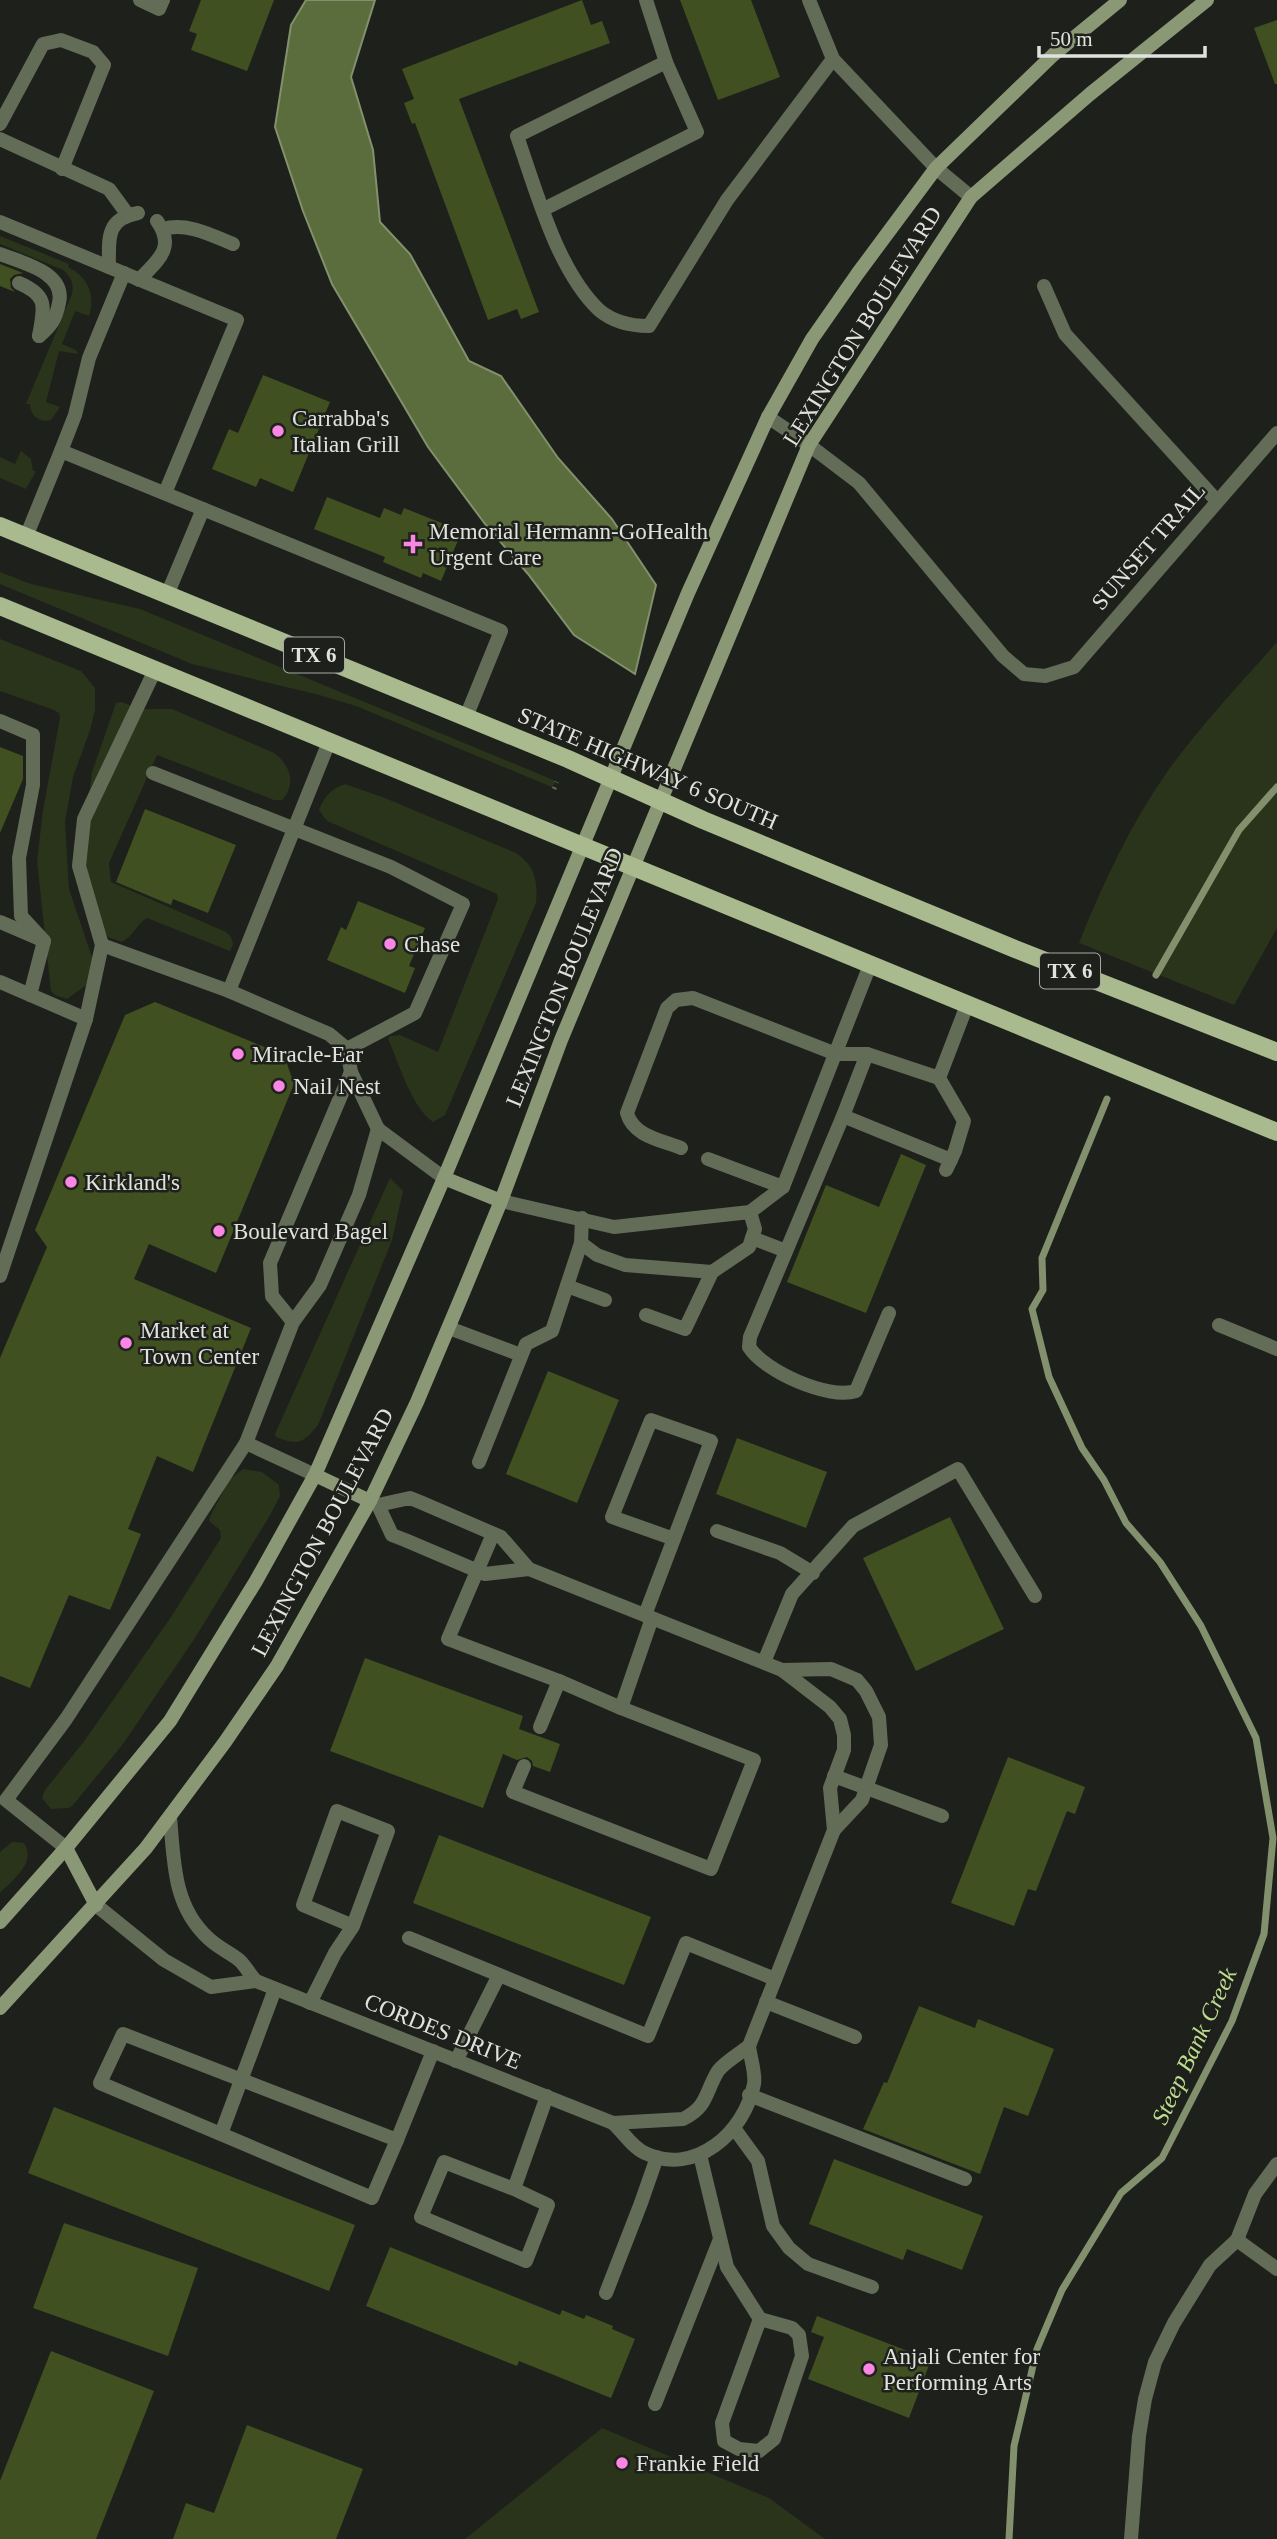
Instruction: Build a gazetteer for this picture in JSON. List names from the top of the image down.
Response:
{
  "streets": {
    "main road": ["LEXINGTON BOULEVARD", "TX 6", "STATE HIGHWAY 6 SOUTH"],
    "street": ["SUNSET TRAIL", "CORDES DRIVE"]
  },
  "crossings": [
    ["LEXINGTON BOULEVARD", "SUNSET TRAIL"],
    ["LEXINGTON BOULEVARD", "STATE HIGHWAY 6 SOUTH"],
    ["LEXINGTON BOULEVARD", "CORDES DRIVE"]
  ],
  "water": ["Steep Bank Creek"],
  "places": {
    "other": [
      "Carrabba's Italian Grill",
      "Chase",
      "Miracle-Ear",
      "Nail Nest",
      "Kirkland's",
      "Boulevard Bagel",
      "Market at Town Center",
      "Anjali Center for Performing Arts",
      "Frankie Field"
    ],
    "health": ["Memorial Hermann-GoHealth Urgent Care"]
  },
  "scale_bar": "50 m"
}
